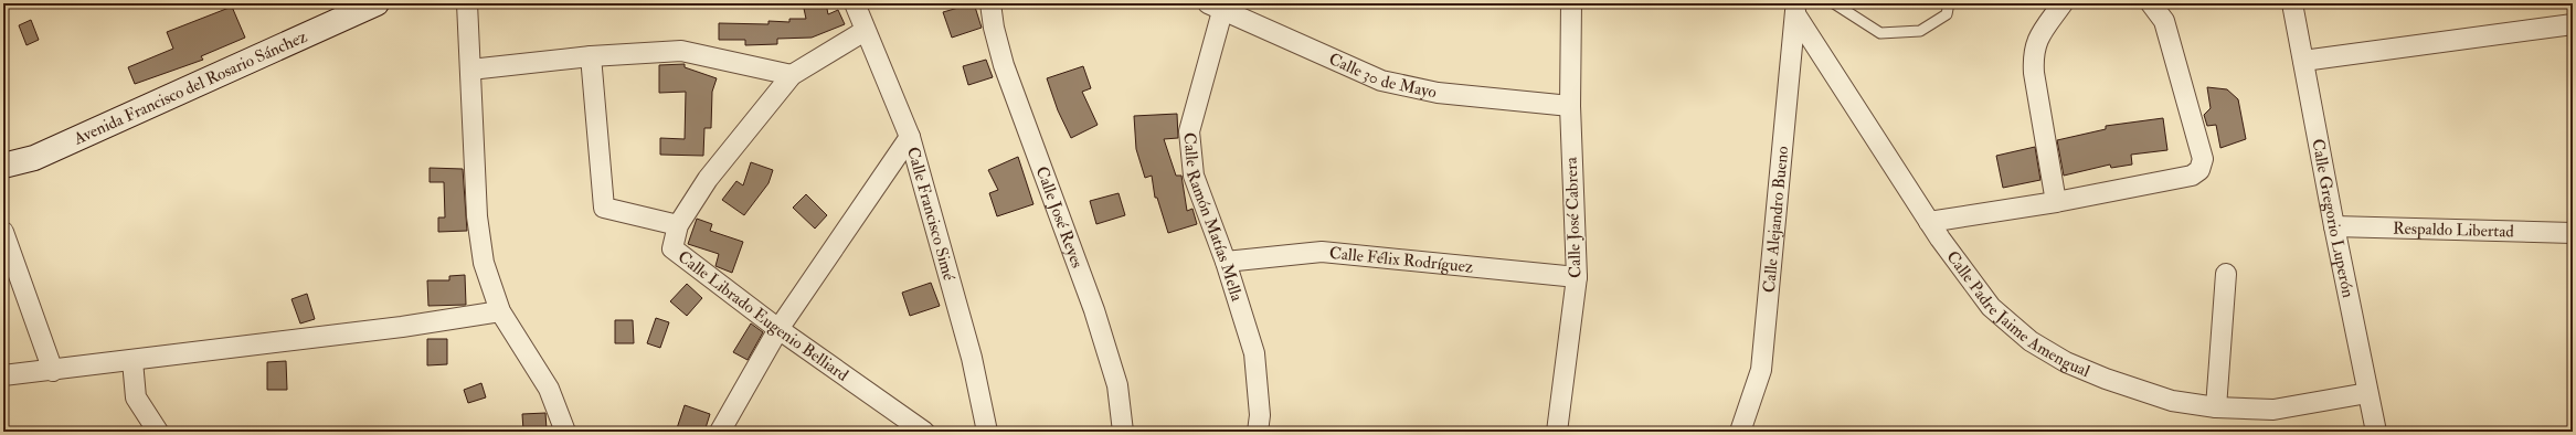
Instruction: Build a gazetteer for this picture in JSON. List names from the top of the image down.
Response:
{
  "streets": {
    "main road": ["Avenida Francisco del Rosario Sánchez"],
    "street": [
      "Calle 30 de Mayo",
      "Calle Francisco Simé",
      "Calle José Reyes",
      "Calle Ramón Matías Mella",
      "Calle José Cabrera",
      "Calle Gregorio Luperón",
      "Calle Alejandro Bueno",
      "Respaldo Libertad",
      "Calle Félix Rodríguez",
      "Calle Padre Jaime Amengual",
      "Calle Librado Eugenio Belliard"
    ]
  },
  "crossings": [
    ["Calle 30 de Mayo", "Calle Ramón Matías Mella"],
    ["Calle 30 de Mayo", "Calle José Cabrera"],
    ["Calle Francisco Simé", "Calle Librado Eugenio Belliard"],
    ["Calle Ramón Matías Mella", "Calle Félix Rodríguez"],
    ["Calle José Cabrera", "Calle Félix Rodríguez"],
    ["Calle Gregorio Luperón", "Respaldo Libertad"],
    ["Calle Gregorio Luperón", "Calle Padre Jaime Amengual"],
    ["Calle Alejandro Bueno", "Calle Padre Jaime Amengual"]
  ]
}
